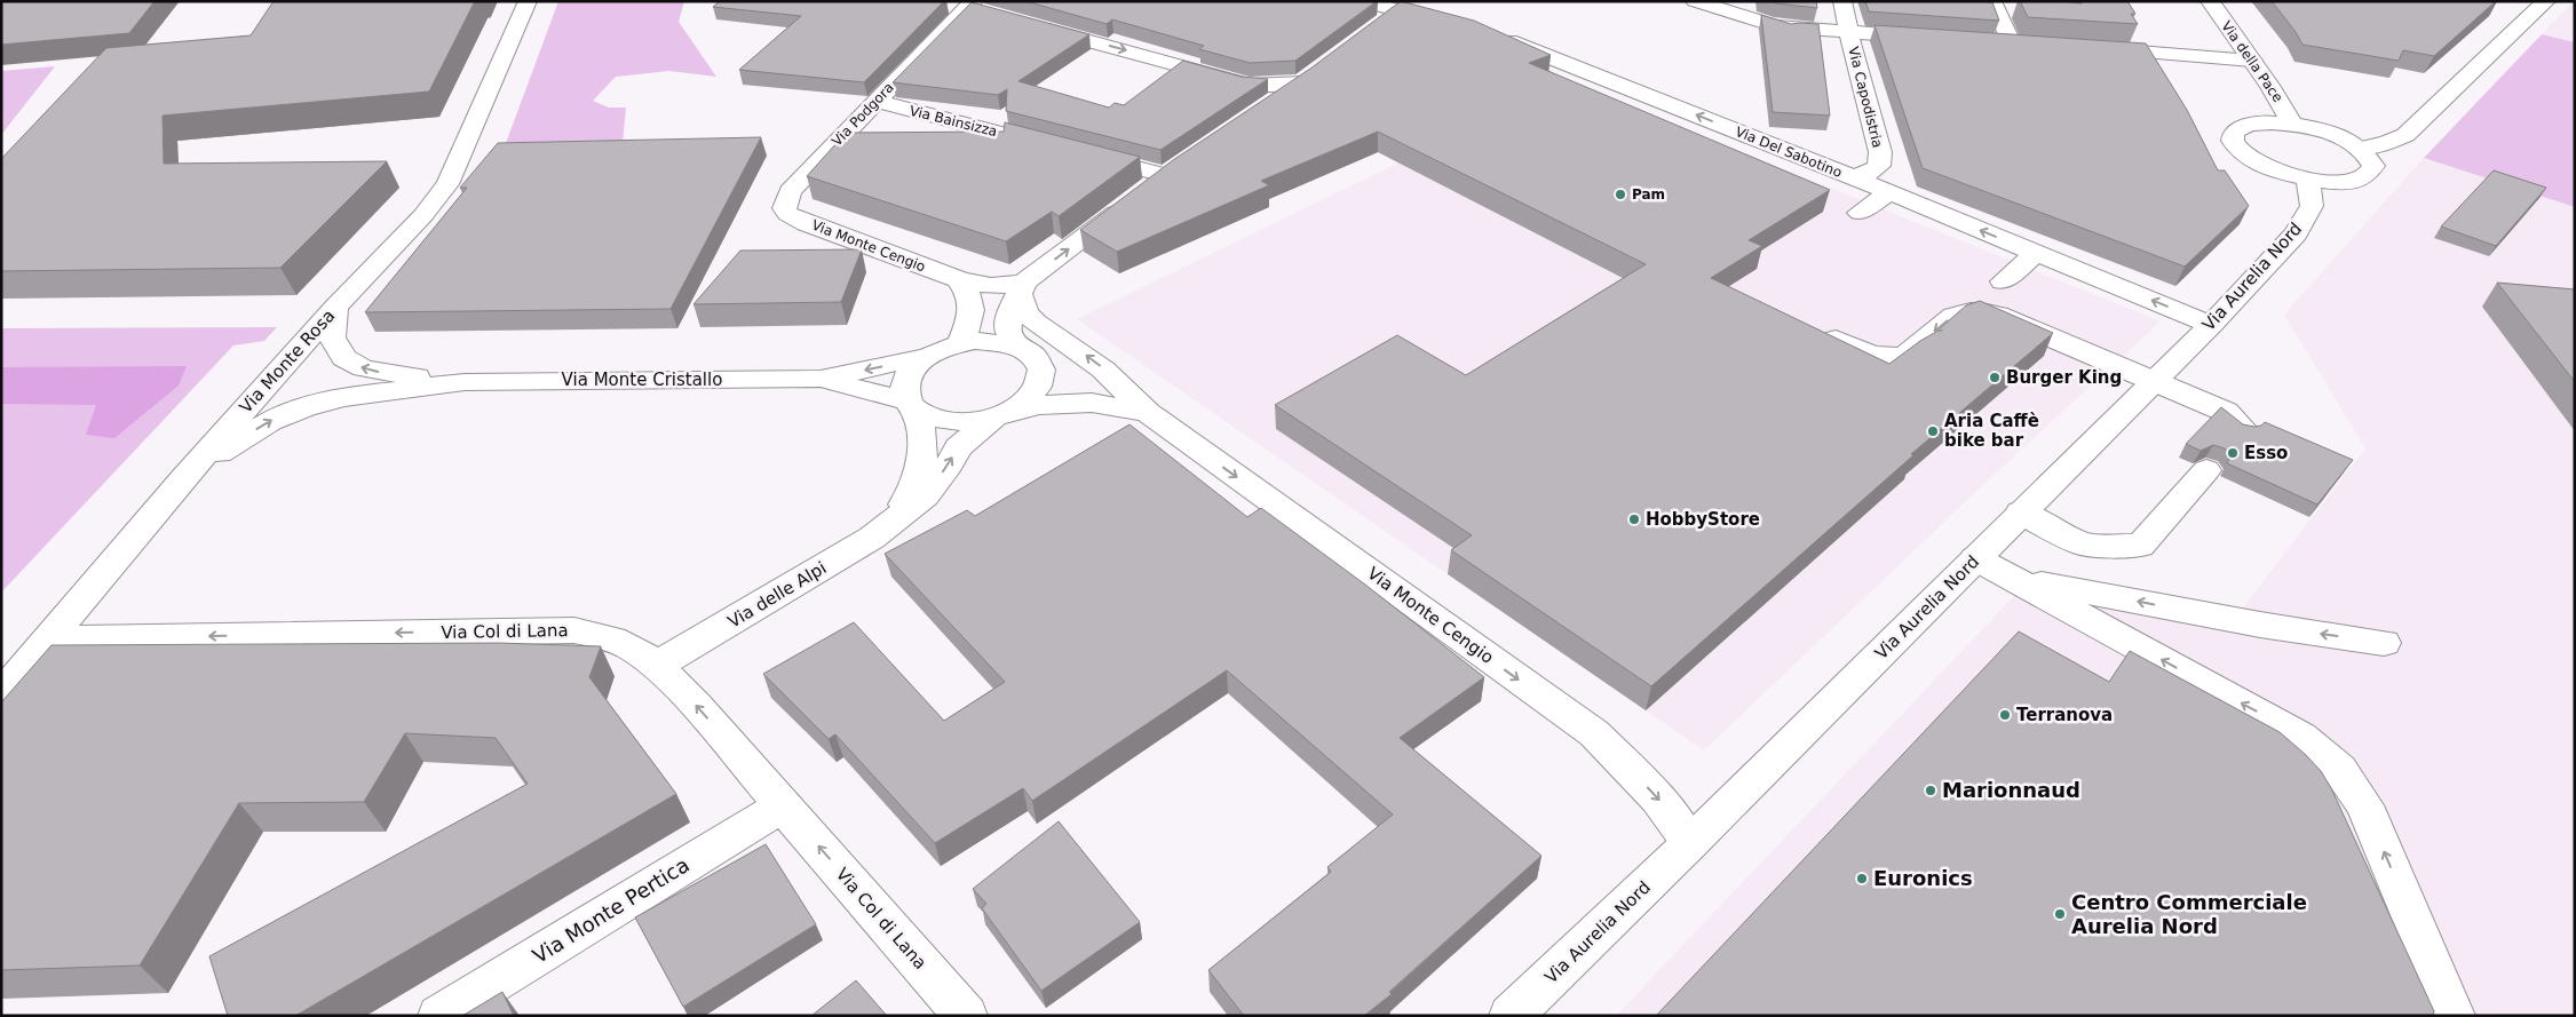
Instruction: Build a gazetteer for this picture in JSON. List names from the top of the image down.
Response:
{
  "streets": {
    "street": [
      "Via della Pace",
      "Via Capodistria",
      "Via Podgora",
      "Via Bainsizza",
      "Via Del Sabotino",
      "Via Monte Cengio",
      "Via Aurelia Nord",
      "Via Monte Rosa",
      "Via Monte Cristallo",
      "Via delle Alpi",
      "Via Col di Lana",
      "Via Monte Pertica"
    ]
  },
  "crossings": [
    ["Via Capodistria", "Via Del Sabotino"],
    ["Via Podgora", "Via Bainsizza"],
    ["Via Podgora", "Via Monte Cengio"],
    ["Via Bainsizza", "Via Monte Cengio"],
    ["Via Del Sabotino", "Via Aurelia Nord"],
    ["Via Monte Cengio", "Via Aurelia Nord"],
    ["Via Monte Cengio", "Via Monte Cristallo"],
    ["Via Monte Cengio", "Via delle Alpi"],
    ["Via Monte Rosa", "Via Col di Lana"],
    ["Via Monte Cristallo", "Via delle Alpi"],
    ["Via delle Alpi", "Via Col di Lana"],
    ["Via Col di Lana", "Via Monte Pertica"]
  ],
  "one_way": ["Via Col di Lana"],
  "places": [
    "Pam",
    "Burger King",
    "Aria Caffè bike bar",
    "Esso",
    "HobbyStore",
    "Terranova",
    "Marionnaud",
    "Euronics",
    "Centro Commerciale Aurelia Nord"
  ]
}
